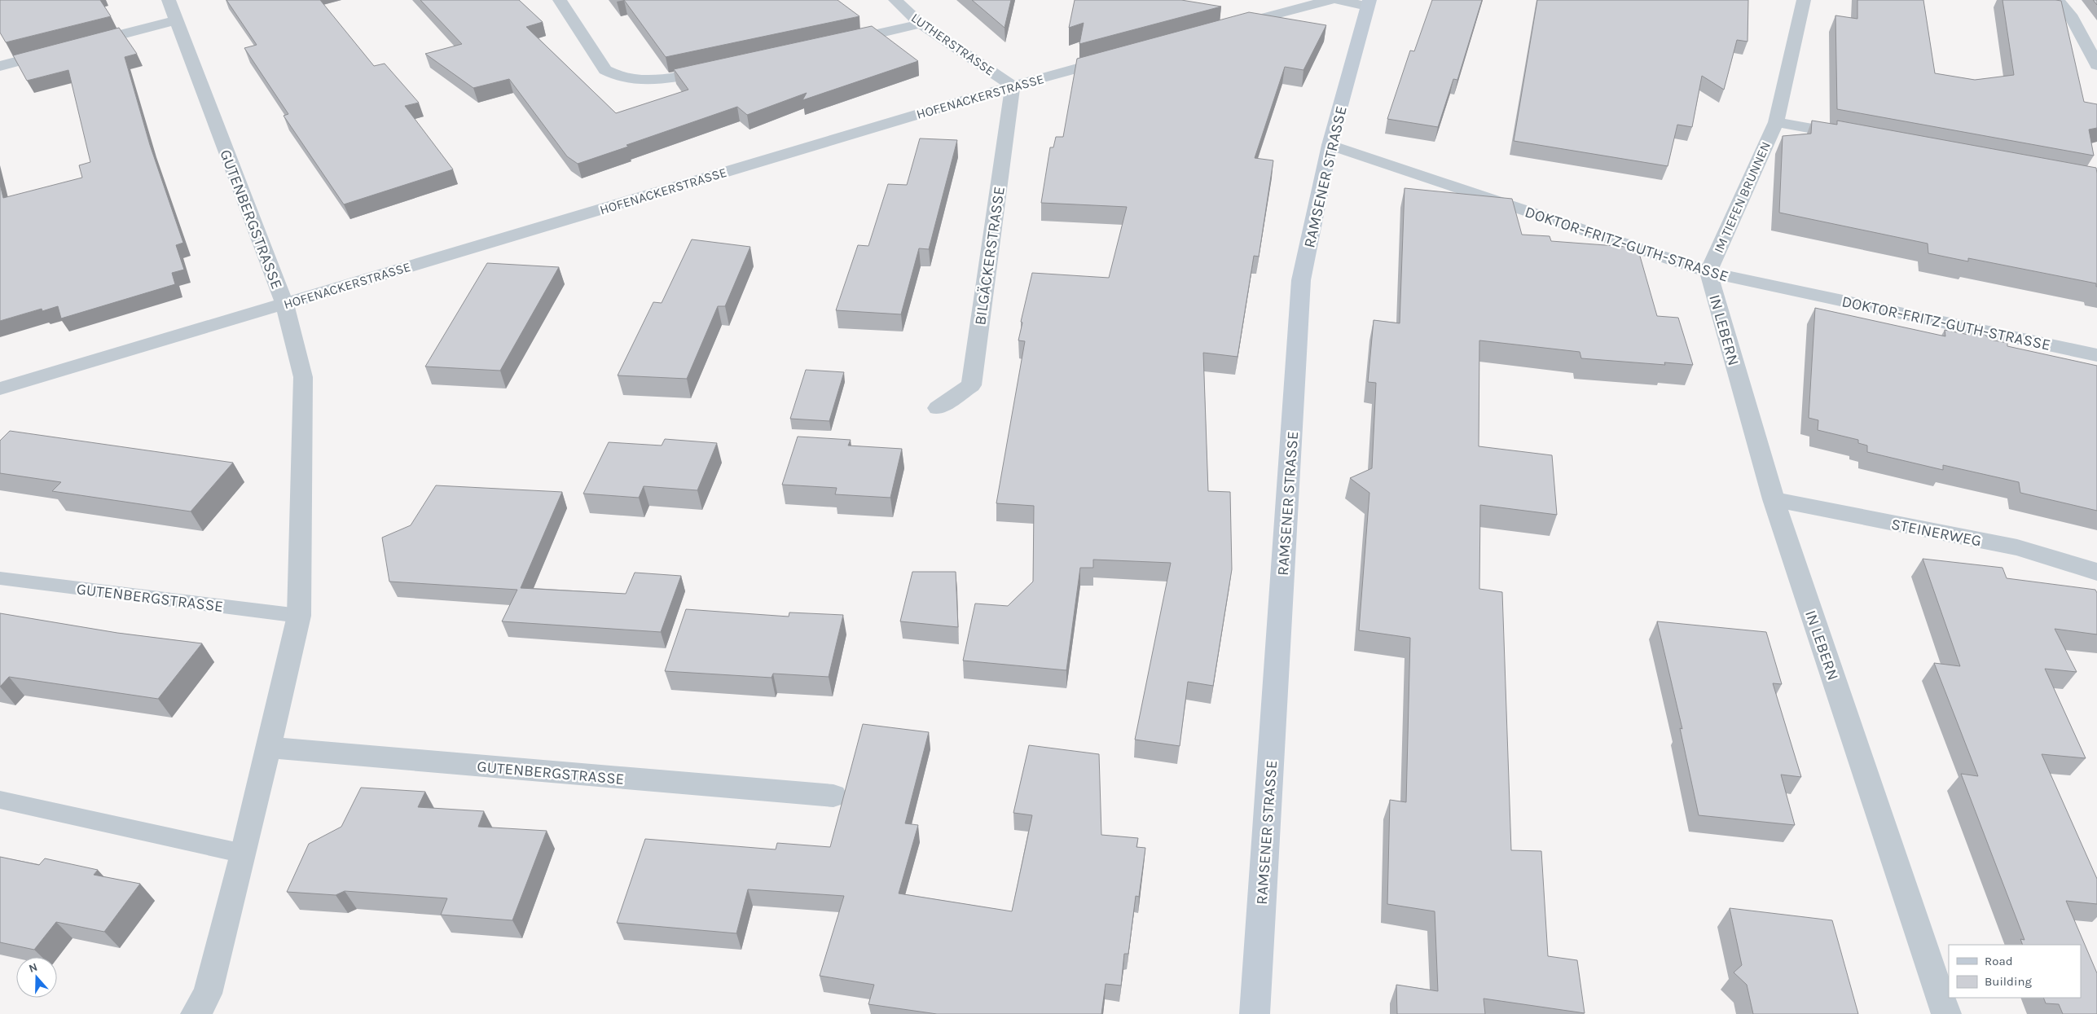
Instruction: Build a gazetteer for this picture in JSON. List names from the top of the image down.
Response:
{
  "streets": {
    "main road": ["RAMSENER STRASSE"],
    "street": [
      "LUTHERSTRASSE",
      "HOFENACKERSTRASSE",
      "IM TIEFEN BRUNNEN",
      "GUTENBERGSTRASSE",
      "DOKTOR-FRITZ-GUTH-STRASSE",
      "BILGÄCKERSTRASSE",
      "IN LEBERN",
      "STEINERWEG"
    ]
  },
  "crossings": [
    ["LUTHERSTRASSE", "HOFENACKERSTRASSE"],
    ["LUTHERSTRASSE", "BILGÄCKERSTRASSE"],
    ["HOFENACKERSTRASSE", "GUTENBERGSTRASSE"],
    ["HOFENACKERSTRASSE", "BILGÄCKERSTRASSE"],
    ["RAMSENER STRASSE", "DOKTOR-FRITZ-GUTH-STRASSE"],
    ["IM TIEFEN BRUNNEN", "DOKTOR-FRITZ-GUTH-STRASSE"],
    ["IM TIEFEN BRUNNEN", "IN LEBERN"],
    ["DOKTOR-FRITZ-GUTH-STRASSE", "IN LEBERN"],
    ["IN LEBERN", "STEINERWEG"]
  ],
  "legend": ["Road", "Building"],
  "north": "top"
}
